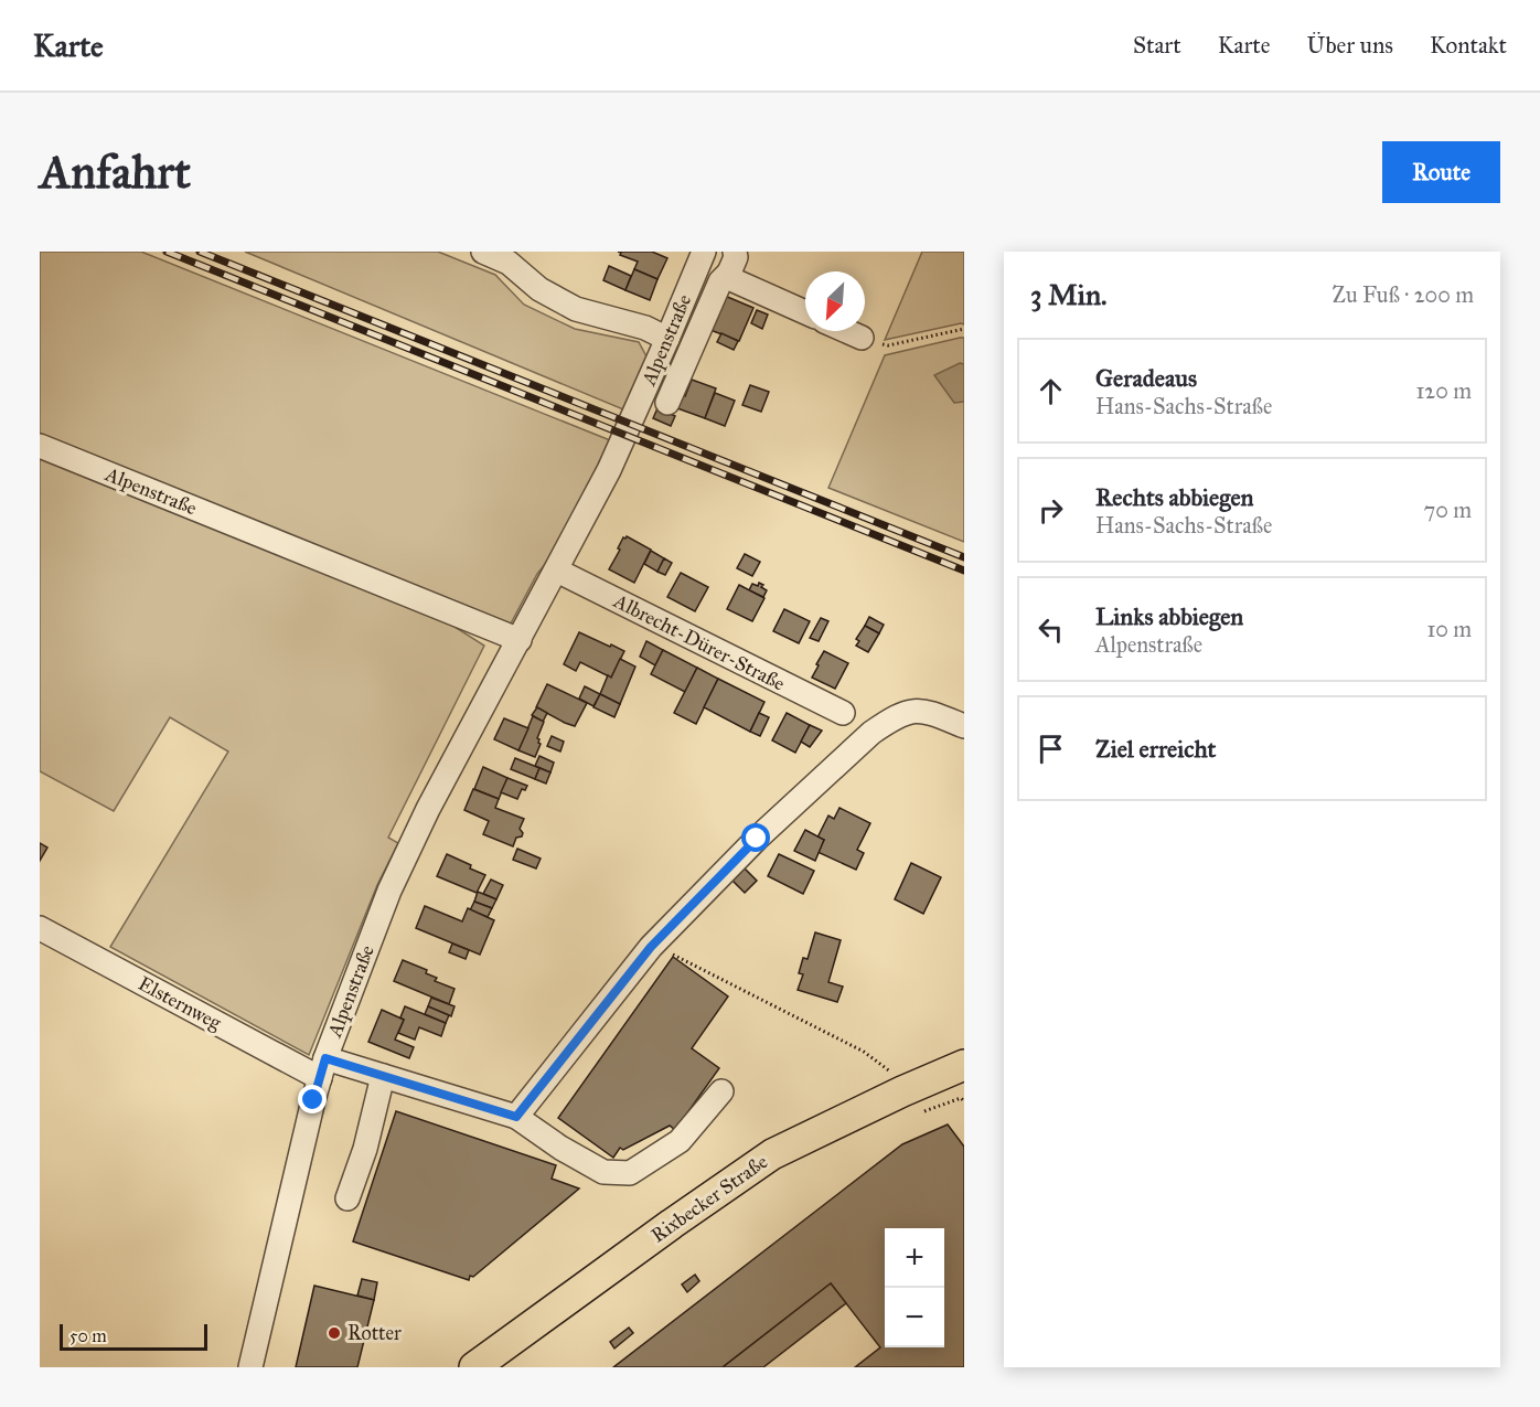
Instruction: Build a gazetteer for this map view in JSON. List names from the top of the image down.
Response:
{
  "streets": {
    "main road": ["Rixbecker Straße"],
    "street": ["Alpenstraße", "Albrecht-Dürer-Straße", "Elsternweg"]
  },
  "crossings": [
    ["Alpenstraße", "Albrecht-Dürer-Straße"],
    ["Alpenstraße", "Elsternweg"]
  ],
  "places": ["Rotter"],
  "scale_bar": "50 m",
  "north": "bottom left",
  "page": {
    "header": "Karte",
    "nav": [
      "Start",
      "Karte",
      "Über uns",
      "Kontakt"
    ],
    "buttons": "Route",
    "title": "Anfahrt",
    "heading": ["3 Min.", "Zu Fuß · 200 m"],
    "list": [
      ["Geradeaus", "Hans-Sachs-Straße", "120 m"],
      ["Rechts abbiegen", "Hans-Sachs-Straße", "70 m"],
      ["Links abbiegen", "Alpenstraße", "10 m"],
      "Ziel erreicht"
    ],
    "map_buttons": ["+", "−"],
    "scale": "50 m"
  }
}
